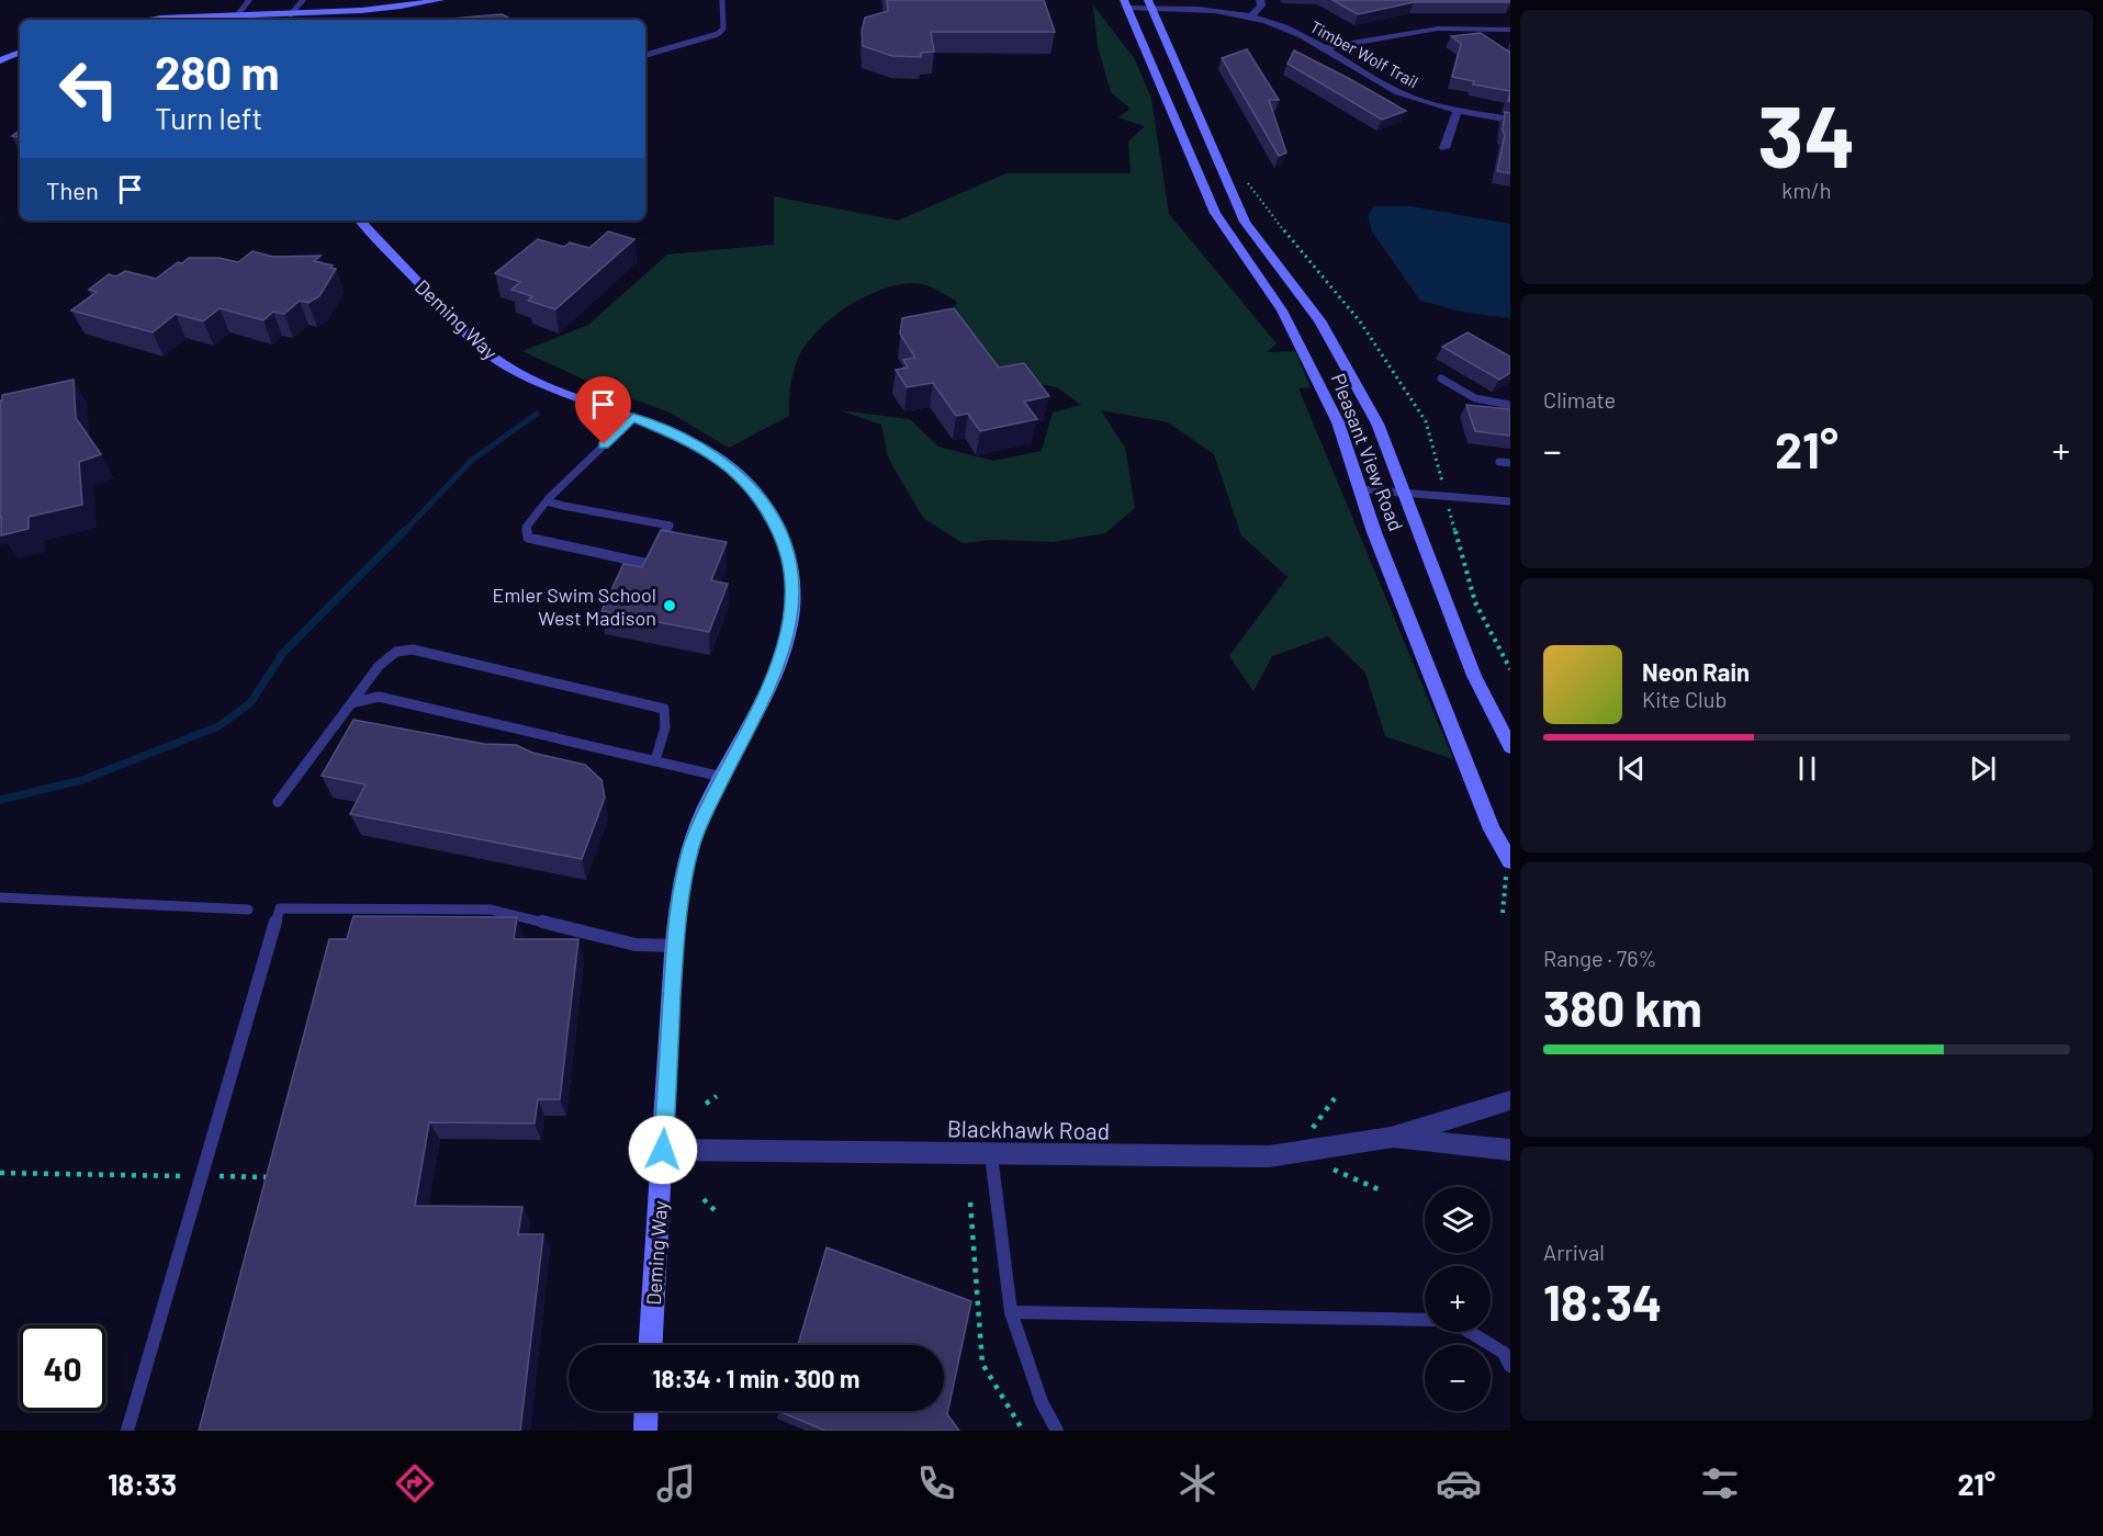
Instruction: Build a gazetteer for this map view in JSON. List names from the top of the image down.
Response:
{
  "streets": {
    "main road": ["Deming Way", "Pleasant View Road"],
    "street": ["Timber Wolf Trail", "Blackhawk Road"]
  },
  "crossings": [
    ["Timber Wolf Trail", "Pleasant View Road"],
    ["Deming Way", "Blackhawk Road"]
  ],
  "places": ["Emler Swim School West Madison"],
  "page": {
    "tile": [
      ["34", "km/h"],
      "Climate",
      ["Range · 76%", "380 km"],
      ["Arrival", "18:34"]
    ],
    "turn": ["280 m", "Turn left"],
    "then": "Then",
    "heat": ["−", "21°", "+"],
    "song": ["Neon Rain", "Kite Club"],
    "map_buttons": ["+", "−"],
    "limit": "40",
    "trip": "18:34 · 1 min · 300 m",
    "tabs": ["18:33", "21°"]
  }
}
